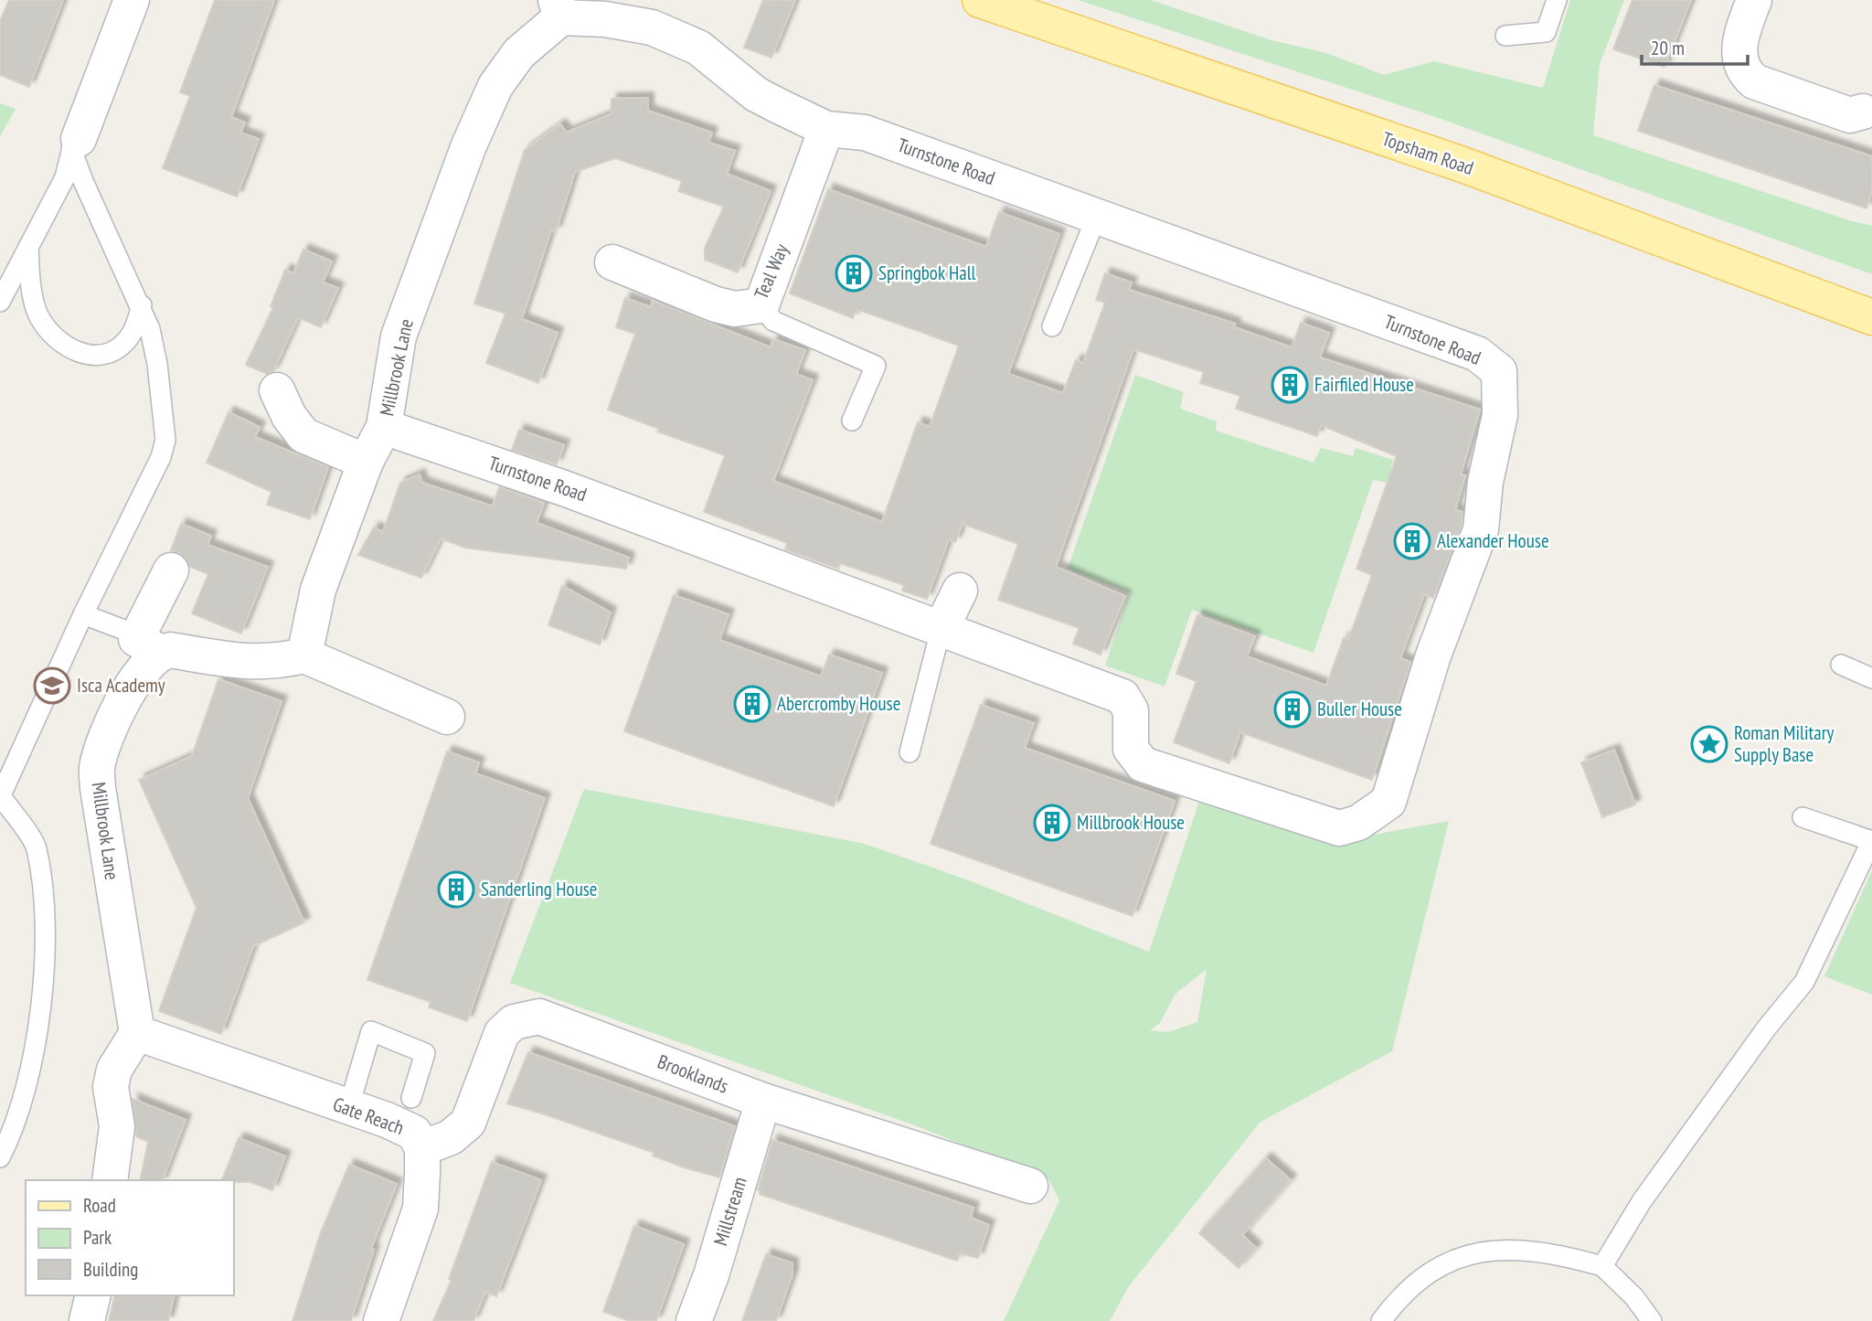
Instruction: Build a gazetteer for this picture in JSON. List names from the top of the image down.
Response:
{
  "streets": {
    "main road": ["Topsham Road"],
    "street": [
      "Turnstone Road",
      "Teal Way",
      "Millbrook Lane",
      "Brooklands",
      "Gate Reach",
      "Millstream"
    ]
  },
  "crossings": [
    ["Turnstone Road", "Teal Way"],
    ["Turnstone Road", "Millbrook Lane"],
    ["Millbrook Lane", "Gate Reach"],
    ["Brooklands", "Gate Reach"],
    ["Brooklands", "Millstream"]
  ],
  "places": {
    "building": [
      "Springbok Hall",
      "Fairfiled House",
      "Alexander House",
      "Abercromby House",
      "Buller House",
      "Millbrook House",
      "Sanderling House"
    ],
    "school or university": ["Isca Academy"],
    "place": ["Roman Military Supply Base"]
  },
  "legend": ["Road", "Park", "Building"],
  "scale_bar": "20 m"
}
